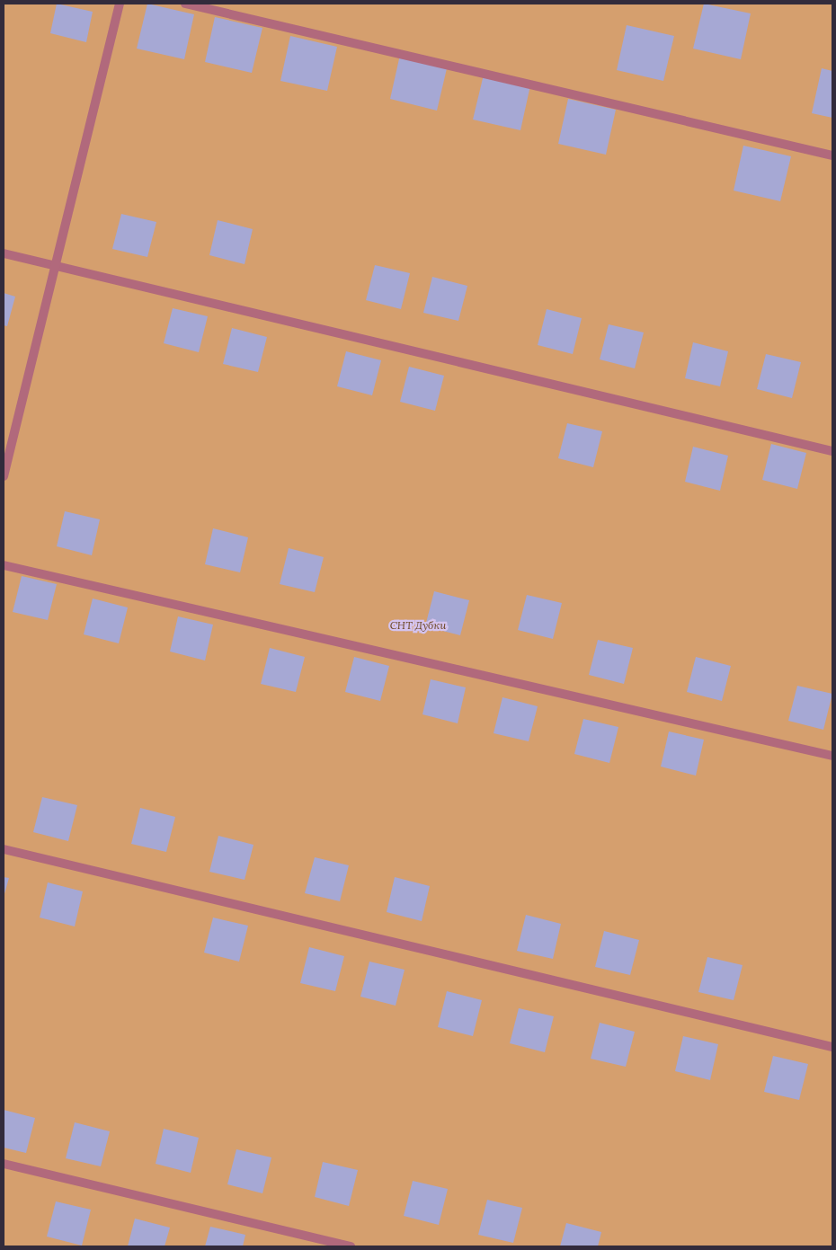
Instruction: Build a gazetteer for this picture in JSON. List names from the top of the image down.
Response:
{
  "parks": ["СНТ Дубки"]
}
